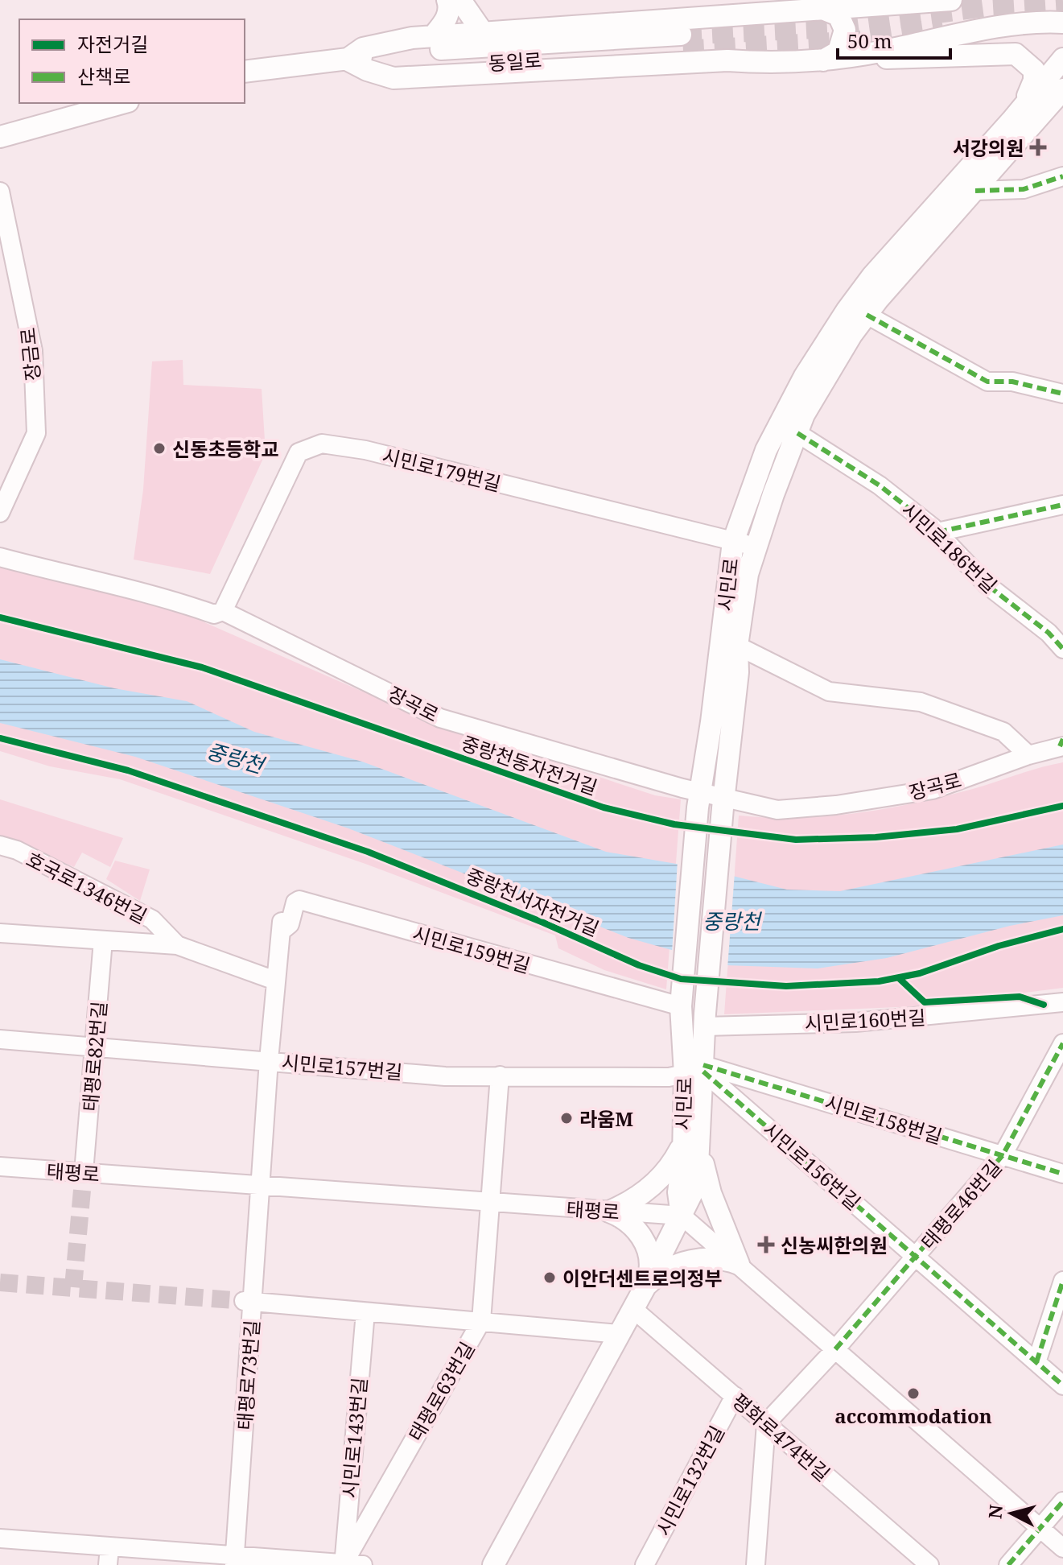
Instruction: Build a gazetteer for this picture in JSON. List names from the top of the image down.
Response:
{
  "streets": {
    "street": [
      "동일로",
      "장금로",
      "시민로179번길",
      "시민로186번길",
      "시민로",
      "장곡로",
      "호국로1346번길",
      "시민로159번길",
      "시민로160번길",
      "태평로82번길",
      "시민로157번길",
      "시민로158번길",
      "시민로156번길",
      "태평로",
      "태평로46번길",
      "태평로73번길",
      "태평로63번길",
      "평화로474번길",
      "시민로143번길",
      "시민로132번길"
    ],
    "cycle path": ["중랑천동자전거길", "중랑천서자전거길"]
  },
  "crossings": [
    ["시민로179번길", "시민로"],
    ["시민로179번길", "장곡로"],
    ["시민로186번길", "시민로"],
    ["시민로", "장곡로"],
    ["시민로", "시민로159번길"],
    ["시민로", "시민로160번길"],
    ["시민로", "시민로157번길"],
    ["시민로", "시민로158번길"],
    ["시민로", "시민로156번길"],
    ["시민로", "태평로"],
    ["시민로", "평화로474번길"],
    ["호국로1346번길", "태평로73번길"],
    ["시민로159번길", "태평로73번길"],
    ["태평로82번길", "시민로157번길"],
    ["태평로82번길", "태평로"],
    ["시민로157번길", "시민로158번길"],
    ["시민로157번길", "시민로156번길"],
    ["시민로157번길", "태평로73번길"],
    ["시민로157번길", "태평로63번길"],
    ["시민로158번길", "시민로156번길"],
    ["시민로158번길", "태평로46번길"],
    ["시민로156번길", "태평로46번길"],
    ["태평로", "태평로73번길"],
    ["태평로", "태평로63번길"],
    ["태평로46번길", "평화로474번길"],
    ["태평로63번길", "시민로143번길"],
    ["평화로474번길", "시민로132번길"]
  ],
  "water": ["중랑천"],
  "places": {
    "health": ["서강의원", "신농씨한의원"],
    "other": [
      "신동초등학교",
      "라움M",
      "이안더센트로의정부",
      "accommodation"
    ]
  },
  "legend": ["자전거길", "산책로"],
  "scale_bar": "50 m",
  "north": "left"
}
